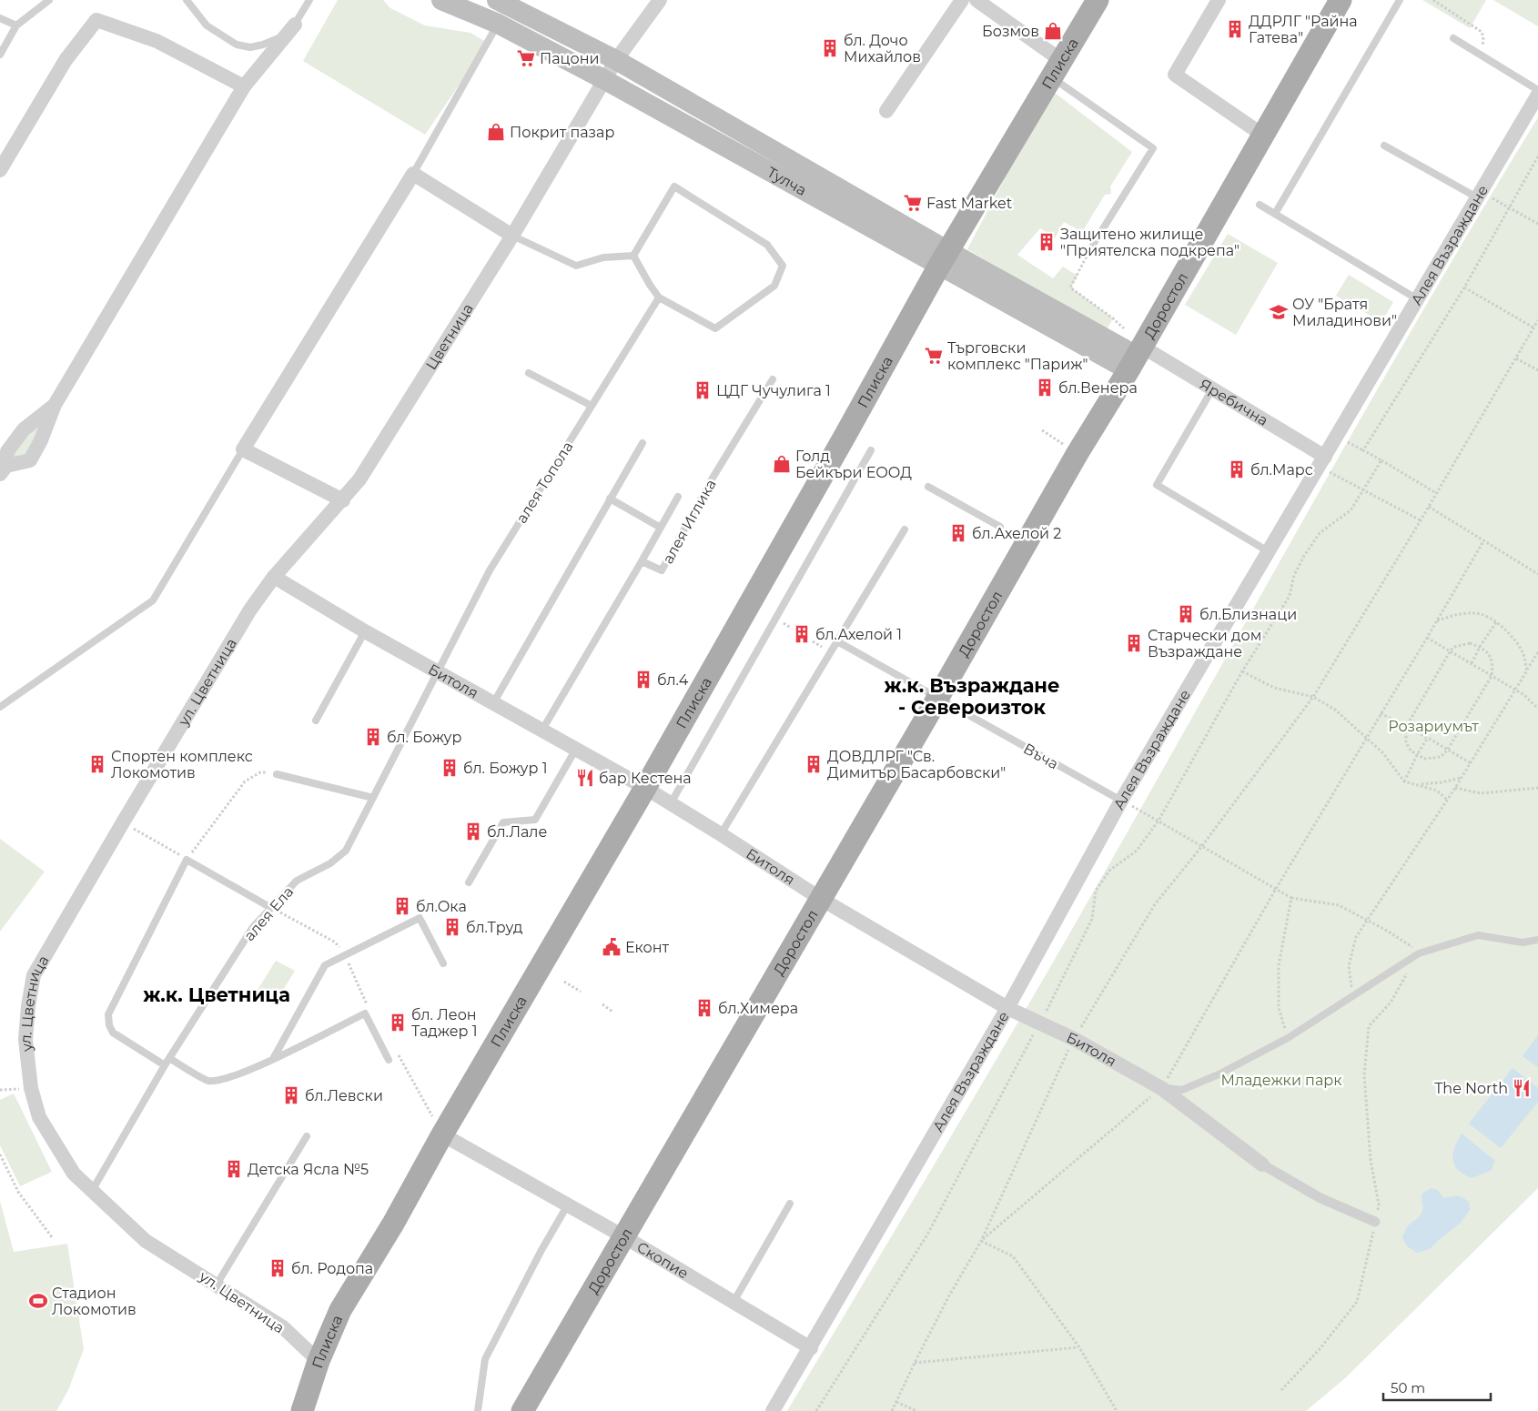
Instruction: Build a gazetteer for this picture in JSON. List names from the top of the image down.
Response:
{
  "streets": {
    "main road": ["Плиска", "Тулча", "Доростол"],
    "street": [
      "Алея Възраждане",
      "Цветница",
      "Яребична",
      "Битоля",
      "ул. Цветница",
      "Скопие"
    ],
    "lane": [
      "алея Топола",
      "алея Иглика",
      "Въча",
      "алея Ела"
    ]
  },
  "crossings": [
    ["Плиска", "Тулча"],
    ["Плиска", "Битоля"],
    ["Плиска", "ул. Цветница"],
    ["Плиска", "Скопие"],
    ["Тулча", "Доростол"],
    ["Тулча", "Цветница"],
    ["Тулча", "Яребична"],
    ["Алея Възраждане", "Яребична"],
    ["Алея Възраждане", "Битоля"],
    ["Алея Възраждане", "Въча"],
    ["Алея Възраждане", "Скопие"],
    ["Доростол", "Яребична"],
    ["Доростол", "Битоля"],
    ["Доростол", "Въча"],
    ["Доростол", "Скопие"],
    ["Цветница", "Битоля"],
    ["Цветница", "ул. Цветница"],
    ["алея Топола", "Битоля"],
    ["алея Топола", "алея Ела"],
    ["алея Иглика", "Битоля"],
    ["Битоля", "ул. Цветница"],
    ["Битоля", "алея Ела"],
    ["ул. Цветница", "алея Ела"]
  ],
  "districts": ["ж.к. Възраждане - Североизток", "ж.к. Цветница"],
  "parks": ["Розариумът", "Младежки парк"],
  "places": {
    "building": [
      "ДДРЛГ \"Райна Гатева\"",
      "бл. Дочо Михайлов",
      "Защитено жилище \"Приятелска подкрепа\"",
      "бл.Венера",
      "ЦДГ Чучулига 1",
      "бл.Марс",
      "бл.Ахелой 2",
      "бл.Близнаци",
      "бл.Ахелой 1",
      "Старчески дом Възраждане",
      "бл.4",
      "бл. Божур",
      "Спортен комплекс Локомотив",
      "ДОВДЛРГ \"Св. Димитър Басарбовски\"",
      "бл. Божур 1",
      "бл.Лале",
      "бл.Ока",
      "бл.Труд",
      "бл.Химера",
      "бл. Леон Таджер 1",
      "бл.Левски",
      "Детска Ясла №5",
      "бл. Родопа"
    ],
    "shop": ["Бозмов", "Покрит пазар", "Голд Бейкъри ЕООД"],
    "supermarket": ["Пацони", "Fast Market", "Търговски комплекс \"Париж\""],
    "school or university": ["ОУ \"Братя Миладинови\""],
    "restaurant": ["бар Кестена", "The North"],
    "public building": ["Еконт"],
    "sports": ["Стадион Локомотив"]
  },
  "scale_bar": "50 m"
}
